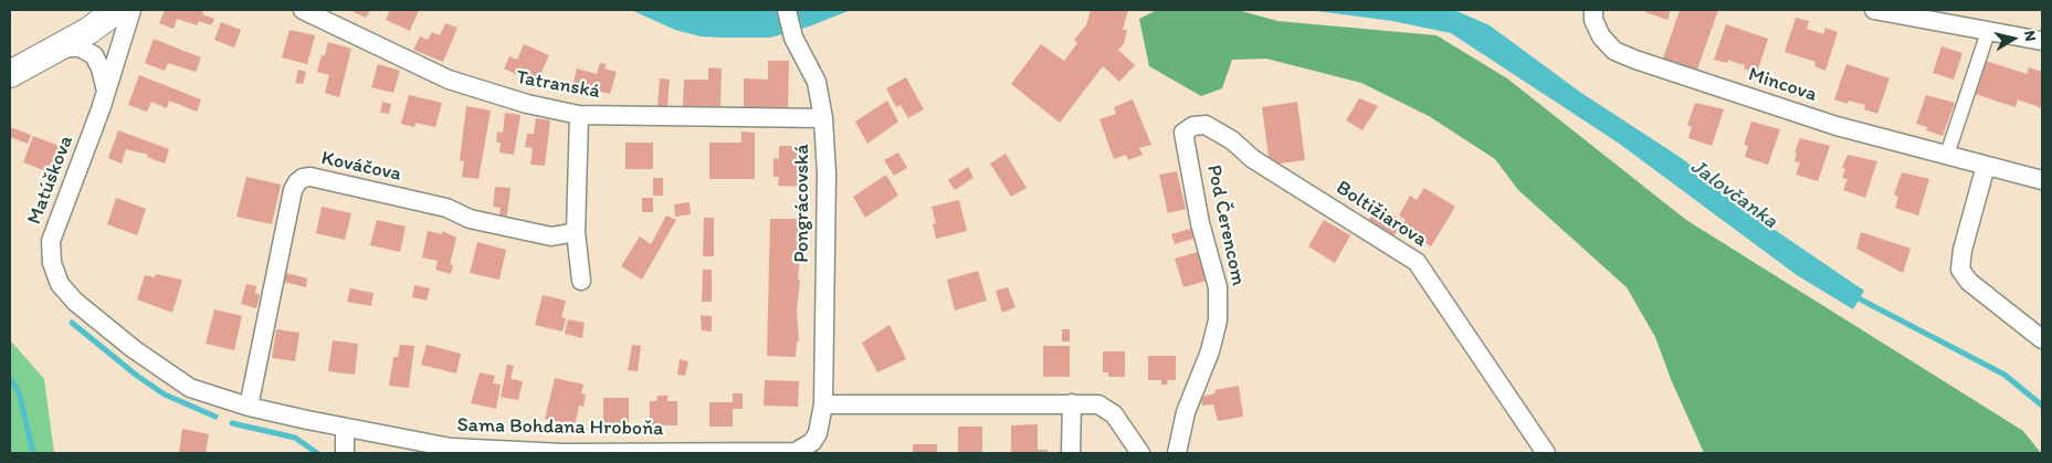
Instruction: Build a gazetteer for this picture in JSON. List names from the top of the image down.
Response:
{
  "streets": {
    "street": [
      "Tatranská",
      "Mincova",
      "Kováčova",
      "Matúškova",
      "Pongrácovská",
      "Boltižiarova",
      "Pod Čerencom",
      "Sama Bohdana Hroboňa"
    ]
  },
  "crossings": [
    ["Tatranská", "Pongrácovská"],
    ["Kováčova", "Sama Bohdana Hroboňa"],
    ["Matúškova", "Sama Bohdana Hroboňa"],
    ["Pongrácovská", "Sama Bohdana Hroboňa"],
    ["Boltižiarova", "Pod Čerencom"]
  ],
  "water": ["Jalovčanka"],
  "north": "right"
}
